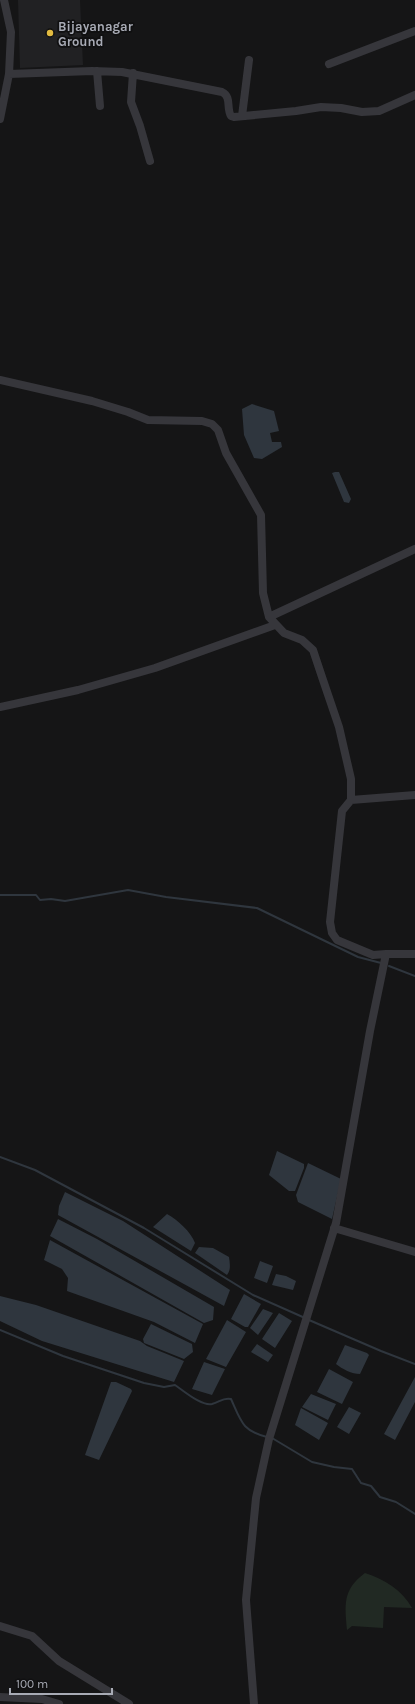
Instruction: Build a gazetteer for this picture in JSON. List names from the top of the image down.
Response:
{
  "places": ["Bijayanagar Ground"],
  "scale_bar": "100 m"
}
